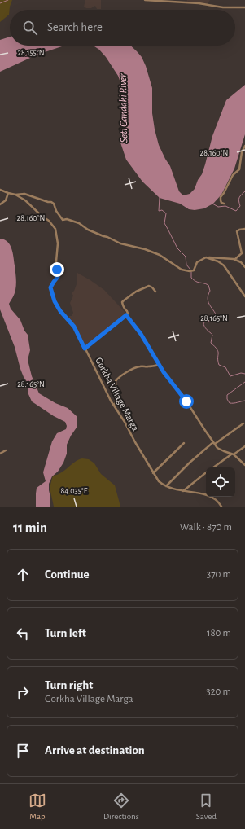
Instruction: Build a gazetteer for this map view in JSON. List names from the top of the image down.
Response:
{
  "streets": {
    "street": ["Gorkha Village Marga"]
  },
  "water": ["Seti Gandaki River"],
  "page": {
    "search": "Search here",
    "heading": ["11 min", "Walk · 870 m"],
    "list": [
      ["Continue", "370 m"],
      ["Turn left", "180 m"],
      ["Turn right", "Gorkha Village Marga", "320 m"],
      "Arrive at destination"
    ],
    "nav": ["Map", "Directions", "Saved"]
  },
  "coordinates": [
    "28.155°N",
    "28.160°N",
    "28.165°N",
    "84.035°E"
  ]
}
